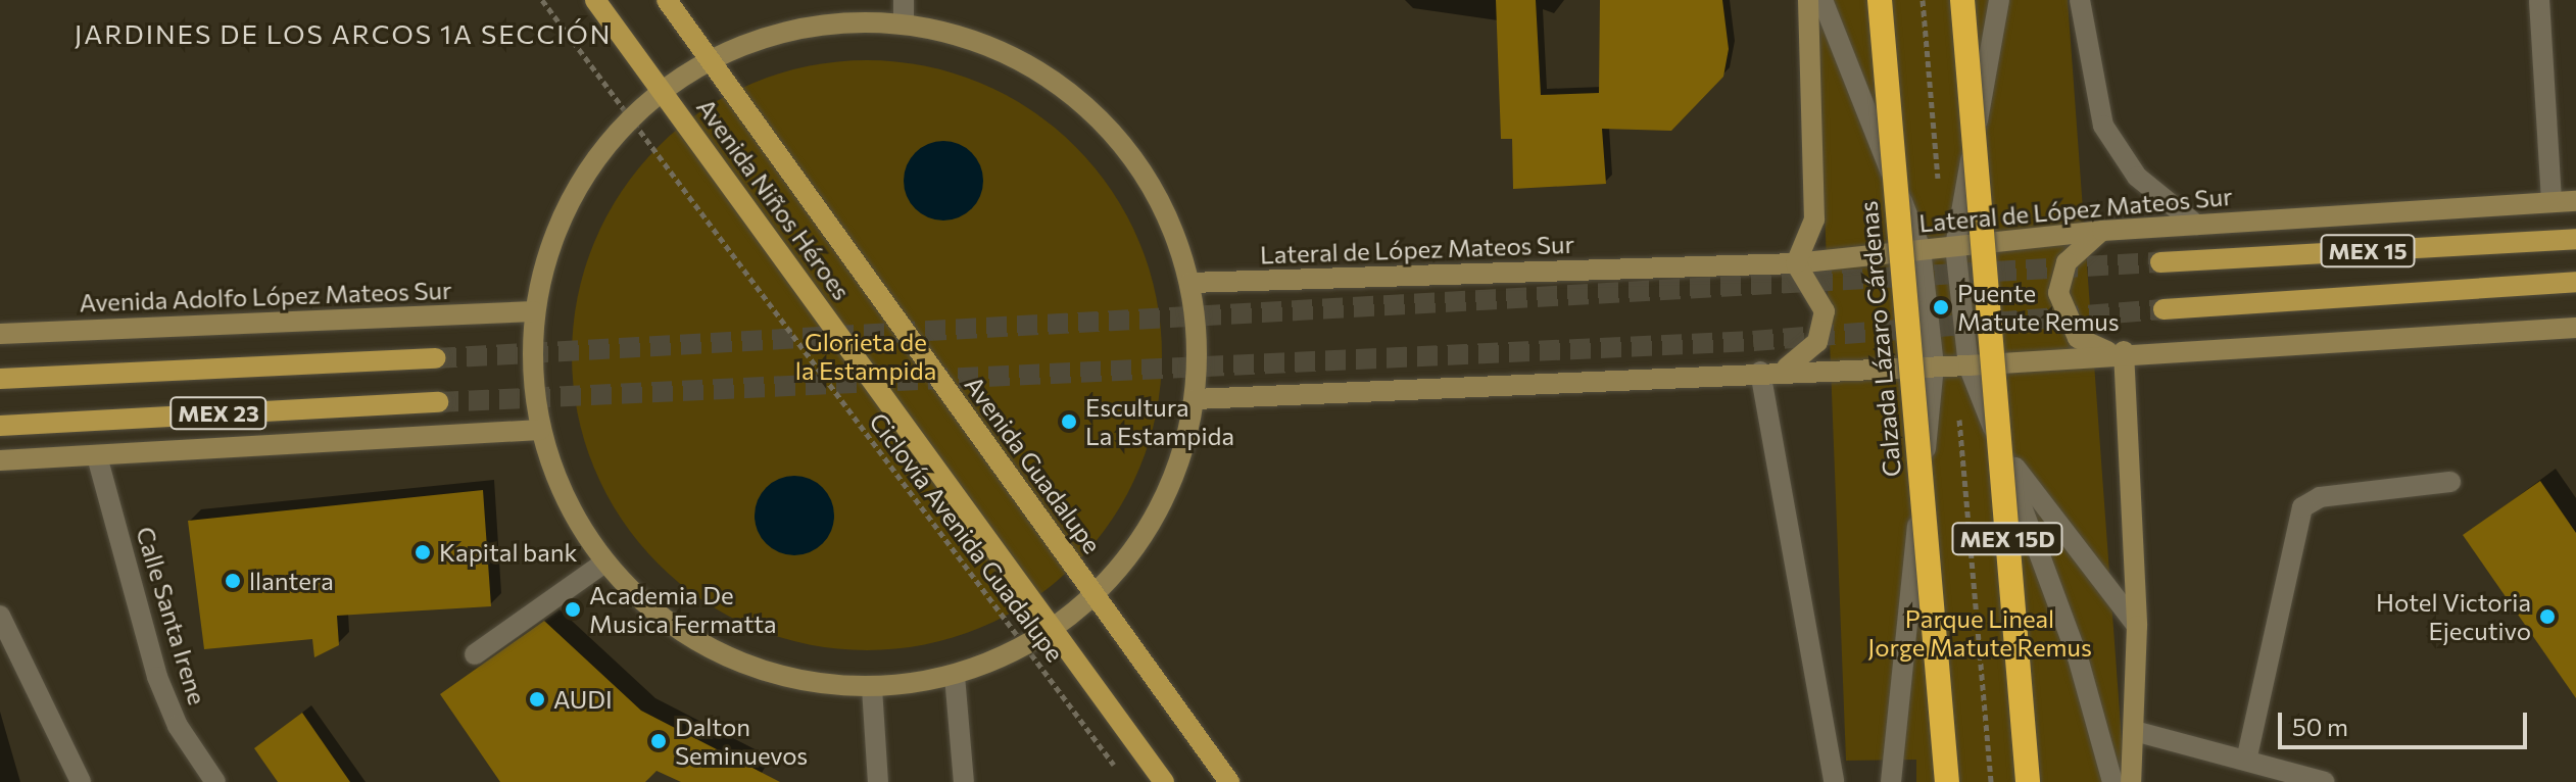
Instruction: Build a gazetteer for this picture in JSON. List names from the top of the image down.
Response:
{
  "streets": {
    "highway": ["Calzada Lázaro Cárdenas", "MEX 15D"],
    "main road": [
      "Avenida Niños Héroes",
      "Lateral de López Mateos Sur",
      "MEX 15",
      "Avenida Adolfo López Mateos Sur",
      "MEX 23",
      "Avenida Guadalupe"
    ],
    "street": ["Calle Santa Irene"],
    "path": ["Ciclovía Avenida Guadalupe"]
  },
  "crossings": [
    ["Avenida Niños Héroes", "Avenida Guadalupe"],
    ["Lateral de López Mateos Sur", "Calzada Lázaro Cárdenas"]
  ],
  "districts": ["JARDINES DE LOS ARCOS 1A SECCIÓN"],
  "parks": ["Glorieta de la Estampida", "Parque Lineal Jorge Matute Remus"],
  "places": [
    "Puente Matute Remus",
    "Escultura La Estampida",
    "Kapital bank",
    "llantera",
    "Academia De Musica Fermatta",
    "Hotel Victoria Ejecutivo",
    "AUDI",
    "Dalton Seminuevos"
  ],
  "scale_bar": "50 m"
}
